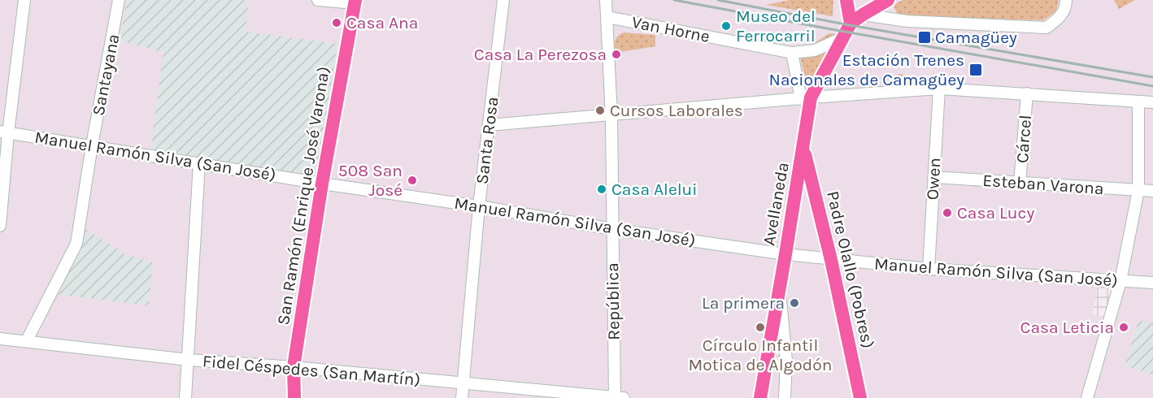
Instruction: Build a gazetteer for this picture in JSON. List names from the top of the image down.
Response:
{
  "streets": {
    "main road": ["San Ramón (Enrique José Varona)", "Avellaneda", "Padre Olallo (Pobres)"],
    "street": [
      "Van Horne",
      "Santayana",
      "Cárcel",
      "Santa Rosa",
      "Manuel Ramón Silva (San José)",
      "Owen",
      "Esteban Varona",
      "República",
      "Fidel Céspedes (San Martín)"
    ]
  },
  "crossings": [
    ["Van Horne", "Avellaneda"],
    ["Van Horne", "República"],
    ["Santayana", "Manuel Ramón Silva (San José)"],
    ["Santayana", "Fidel Céspedes (San Martín)"],
    ["Cárcel", "Esteban Varona"],
    ["Santa Rosa", "Manuel Ramón Silva (San José)"],
    ["Santa Rosa", "Fidel Céspedes (San Martín)"],
    ["Manuel Ramón Silva (San José)", "Owen"],
    ["Manuel Ramón Silva (San José)", "San Ramón (Enrique José Varona)"],
    ["Manuel Ramón Silva (San José)", "Avellaneda"],
    ["Manuel Ramón Silva (San José)", "Padre Olallo (Pobres)"],
    ["Manuel Ramón Silva (San José)", "República"],
    ["Owen", "Esteban Varona"],
    ["San Ramón (Enrique José Varona)", "Fidel Céspedes (San Martín)"],
    ["Avellaneda", "Padre Olallo (Pobres)"],
    ["República", "Fidel Céspedes (San Martín)"]
  ],
  "places": {
    "other": [
      "Casa Ana",
      "Museo del Ferrocarril",
      "Casa La Perezosa",
      "Cursos Laborales",
      "508 San José",
      "Casa Alelui",
      "Casa Lucy",
      "La primera",
      "Círculo Infantil Motica de Algodón",
      "Casa Leticia"
    ],
    "transit": ["Camagüey", "Estación Trenes Nacionales de Camagüey"]
  }
}
